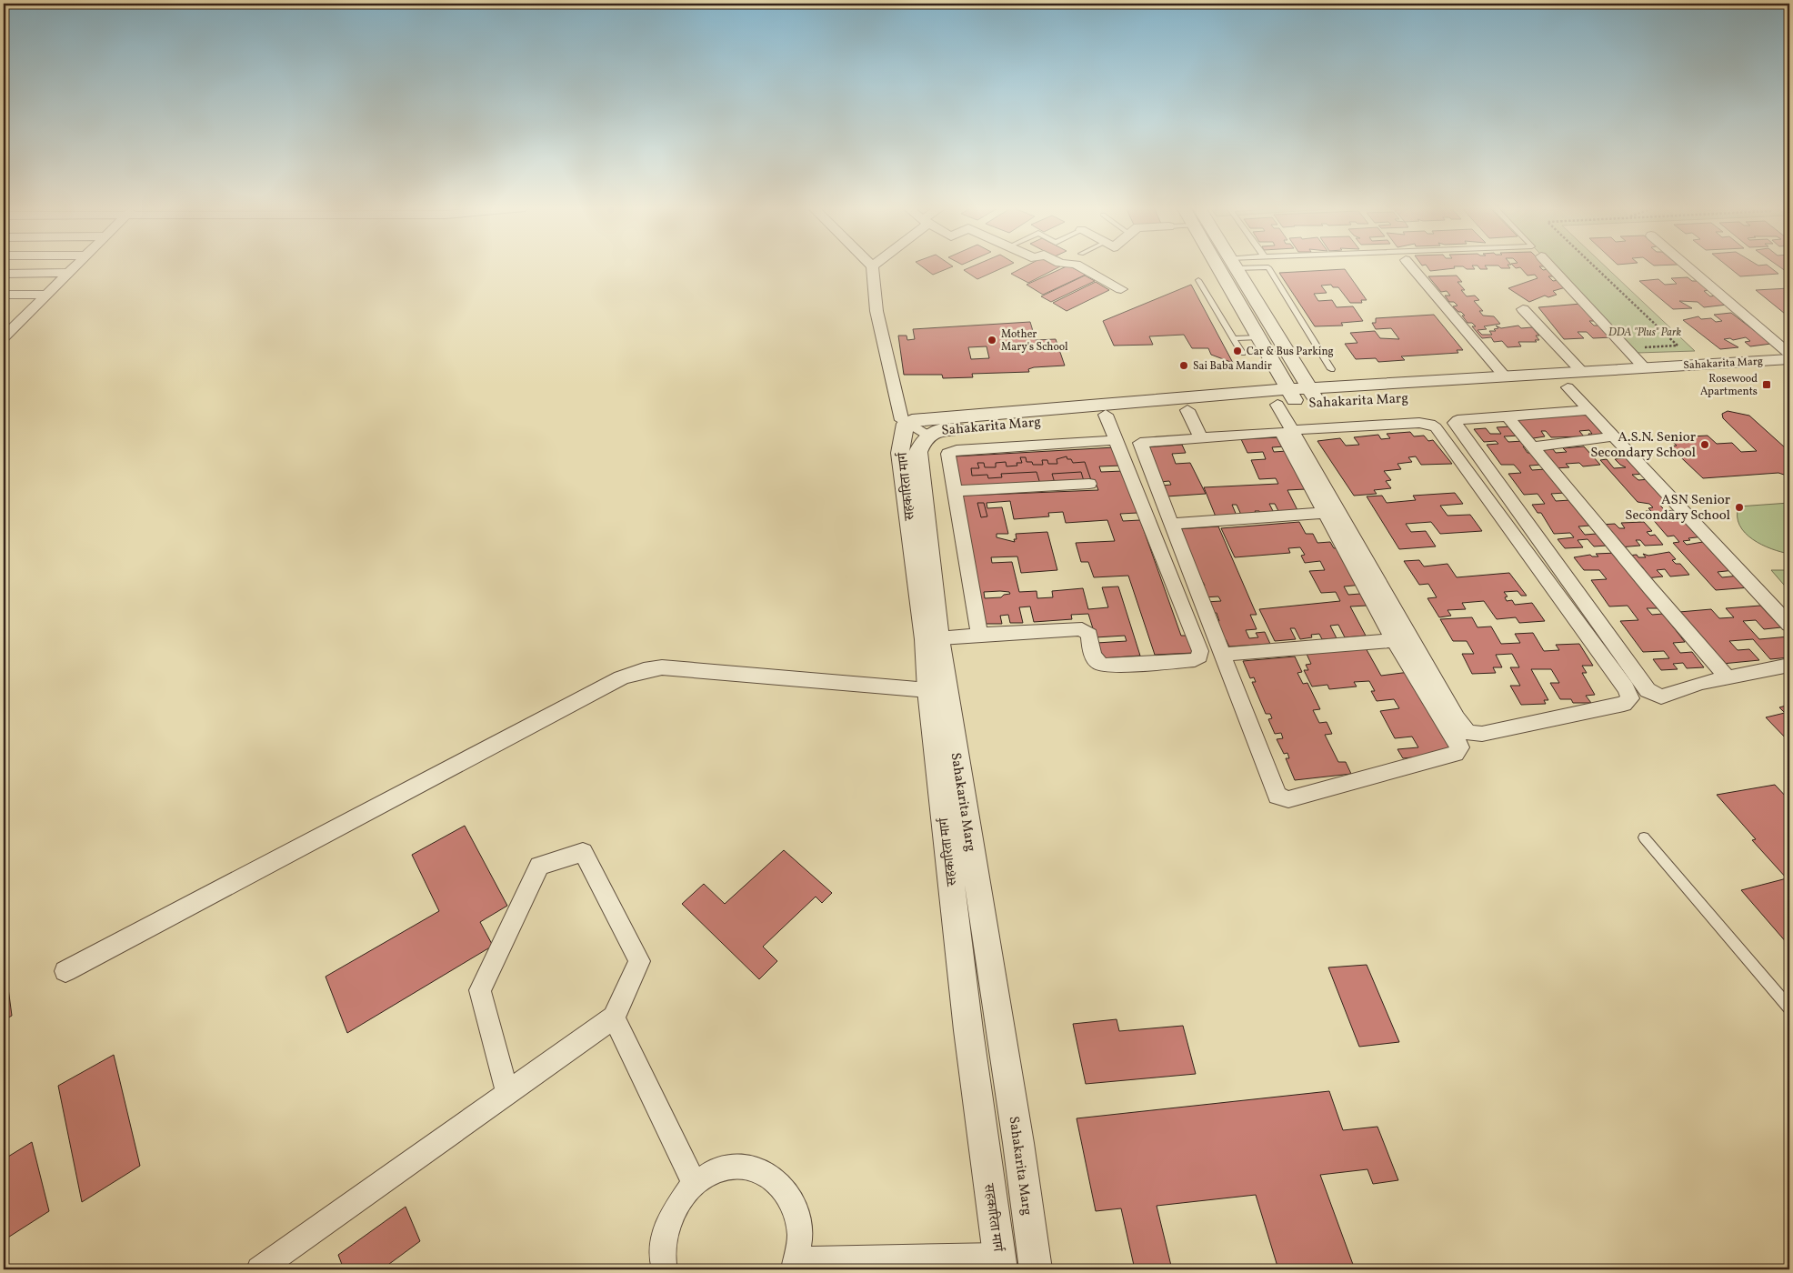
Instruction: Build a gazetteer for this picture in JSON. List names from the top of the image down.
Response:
{
  "streets": {
    "street": ["Sahakarita Marg", "सहकारिता मार्ग"]
  },
  "crossings": [
    ["Sahakarita Marg", "सहकारिता मार्ग"]
  ],
  "parks": ["DDA \"Plus\" Park"],
  "places": {
    "other": [
      "Mother Mary's School",
      "Car & Bus Parking",
      "Sai Baba Mandir",
      "A.S.N. Senior Secondary School",
      "ASN Senior Secondary School"
    ],
    "transit": ["Rosewood Apartments"]
  }
}
